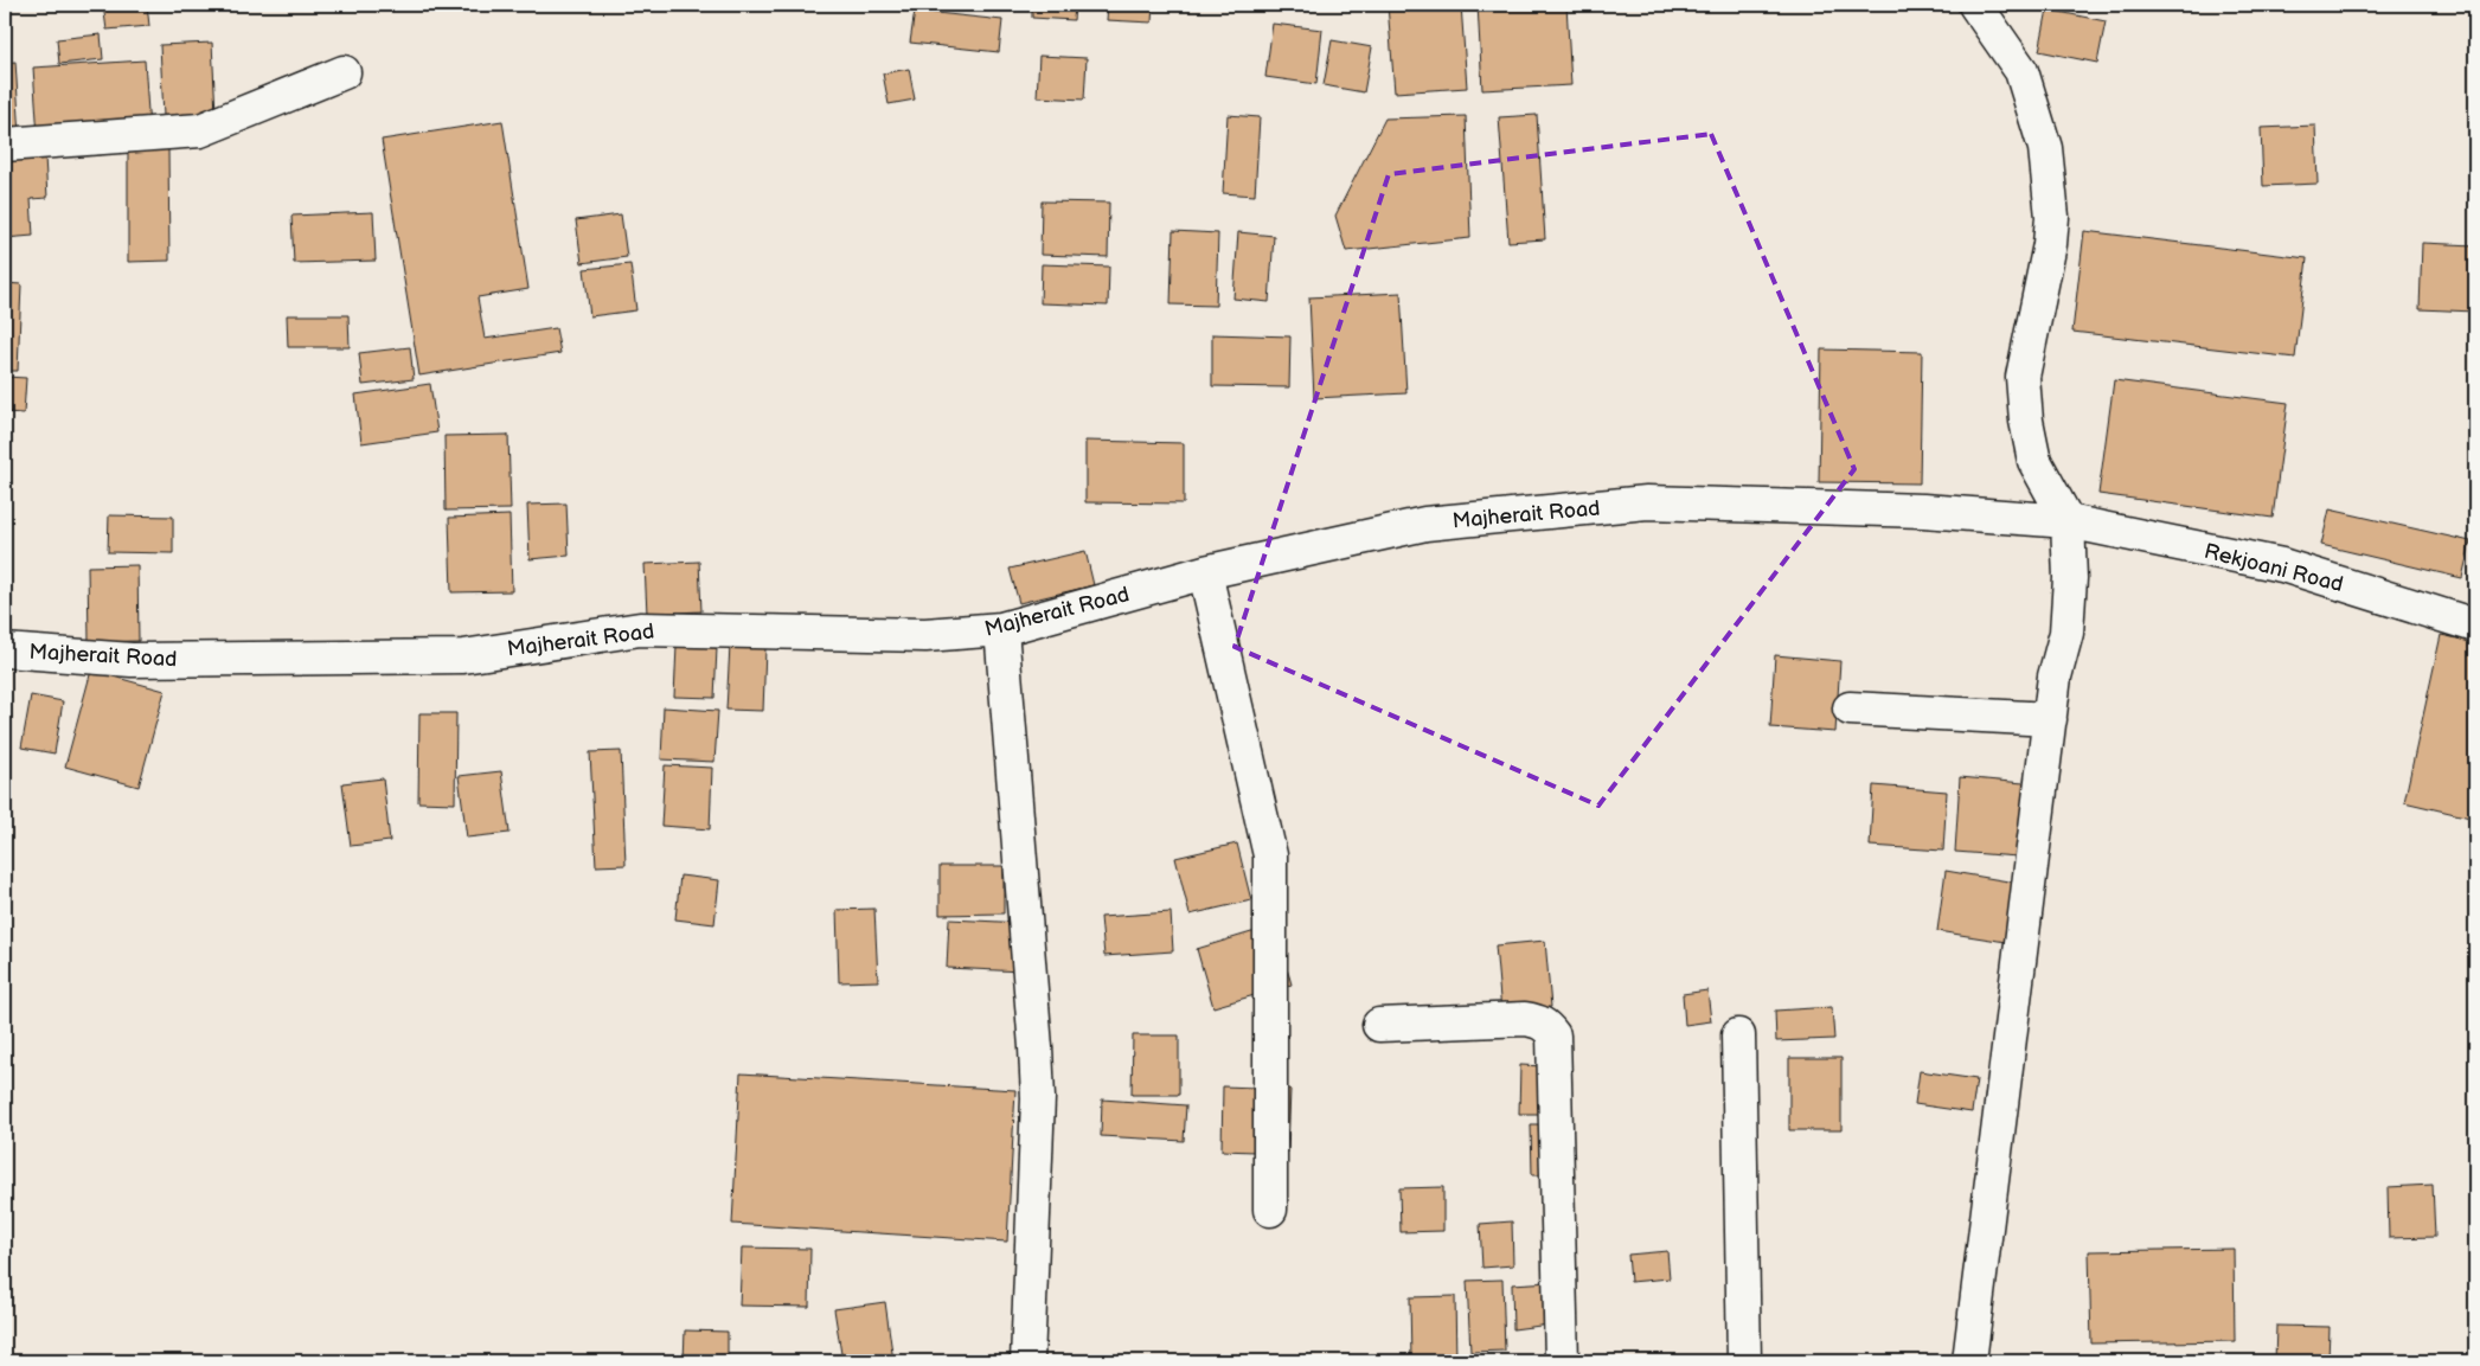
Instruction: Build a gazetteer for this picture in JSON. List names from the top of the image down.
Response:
{
  "streets": {
    "street": ["Majherait Road", "Rekjoani Road"]
  },
  "crossings": [
    ["Majherait Road", "Rekjoani Road"]
  ]
}
